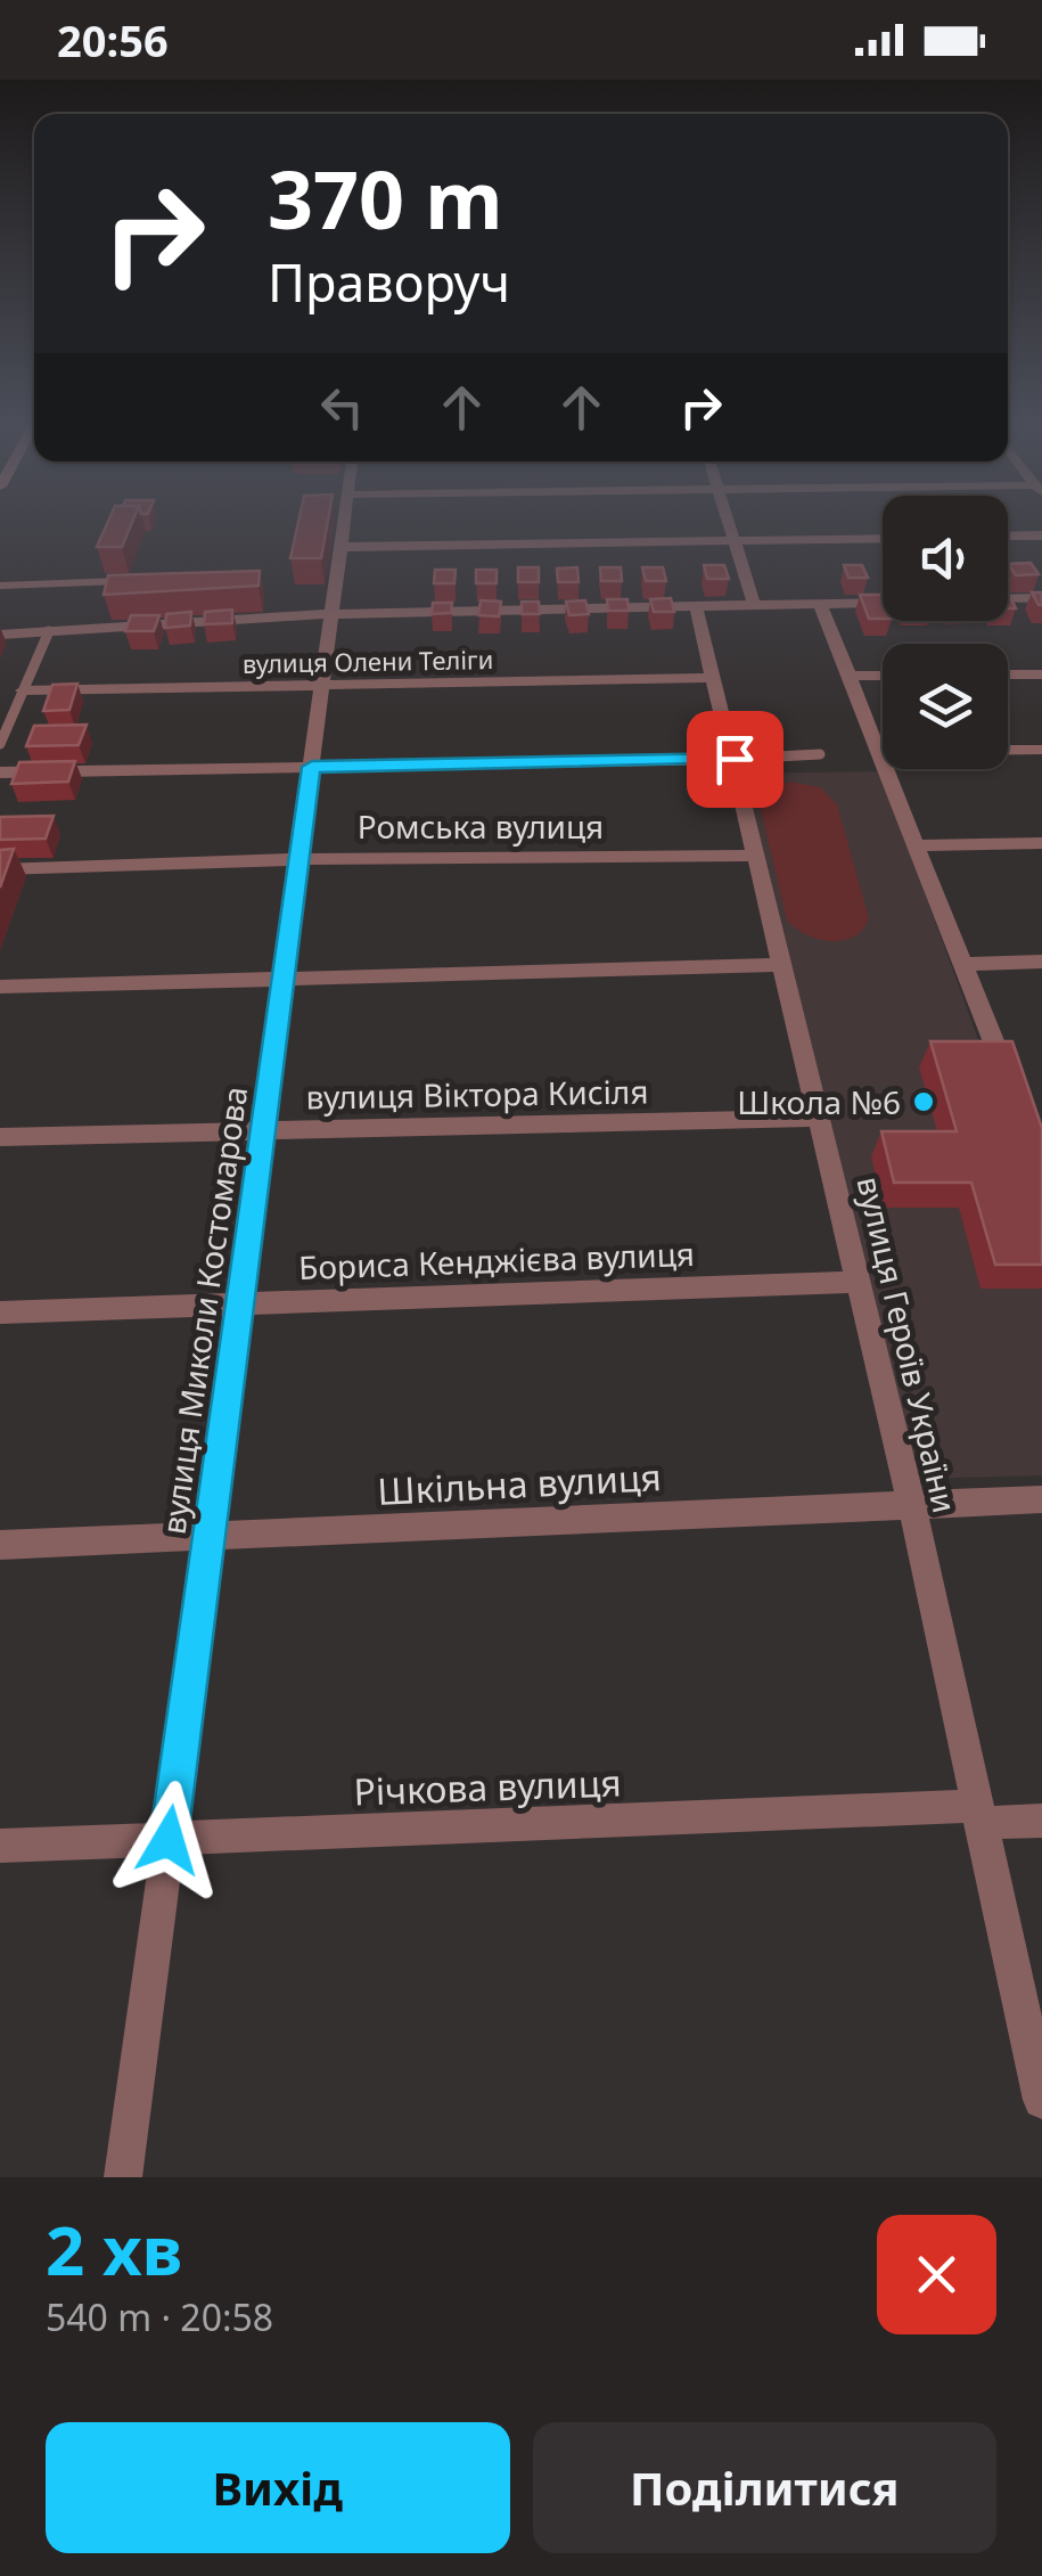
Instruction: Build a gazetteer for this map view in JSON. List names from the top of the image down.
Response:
{
  "streets": {
    "street": [
      "вулиця Олени Теліги",
      "Ромська вулиця",
      "вулиця Віктора Кисіля",
      "Бориса Кенджієва вулиця",
      "вулиця Миколи Костомарова",
      "вулиця Героїв України",
      "Шкільна вулиця",
      "Річкова вулиця"
    ]
  },
  "crossings": [
    ["вулиця Олени Теліги", "вулиця Миколи Костомарова"],
    ["вулиця Олени Теліги", "вулиця Героїв України"],
    ["Ромська вулиця", "вулиця Миколи Костомарова"],
    ["Ромська вулиця", "вулиця Героїв України"],
    ["вулиця Віктора Кисіля", "вулиця Миколи Костомарова"],
    ["вулиця Віктора Кисіля", "вулиця Героїв України"],
    ["Бориса Кенджієва вулиця", "вулиця Миколи Костомарова"],
    ["Бориса Кенджієва вулиця", "вулиця Героїв України"],
    ["вулиця Миколи Костомарова", "Шкільна вулиця"],
    ["вулиця Миколи Костомарова", "Річкова вулиця"],
    ["вулиця Героїв України", "Шкільна вулиця"],
    ["вулиця Героїв України", "Річкова вулиця"]
  ],
  "places": ["Школа №6"],
  "page": {
    "status": "20:56",
    "turn": ["370 m", "Праворуч"],
    "heading": ["2 хв", "540 m · 20:58"],
    "buttons": ["Вихід", "Поділитися"]
  }
}
